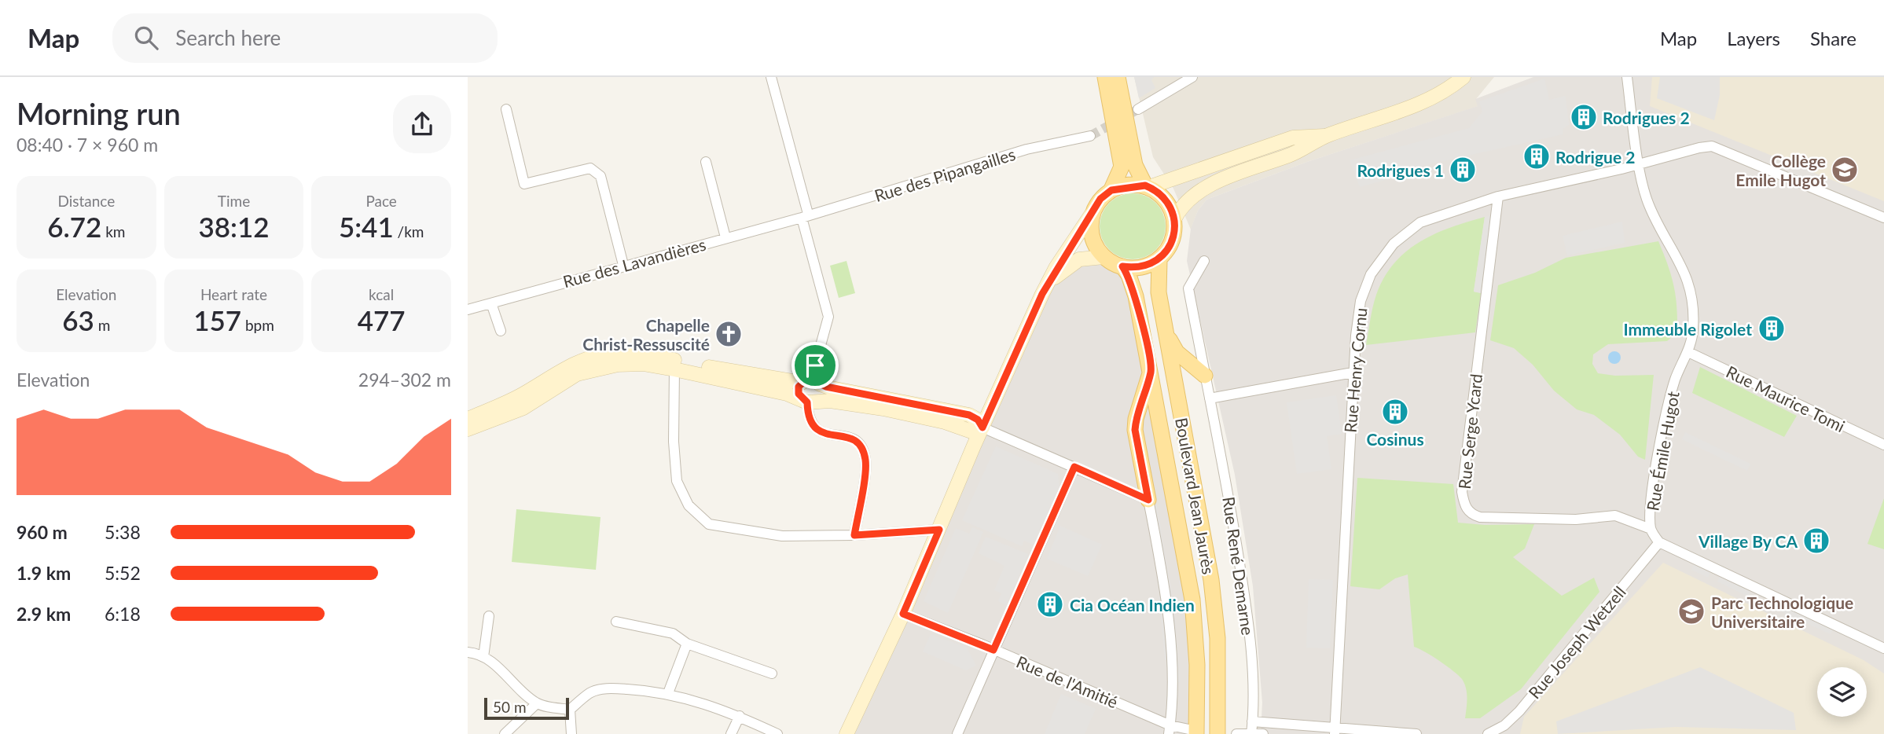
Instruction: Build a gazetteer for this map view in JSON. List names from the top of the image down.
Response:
{
  "streets": {
    "main road": ["Boulevard Jean Jaurès"],
    "street": [
      "Rue des Pipangailles",
      "Rue des Lavandières",
      "Rue Henry Cornu",
      "Rue Maurice Tomi",
      "Rue Serge Ycard",
      "Rue Émile Hugot",
      "Rue René Demarne",
      "Rue Joseph Wetzell",
      "Rue de l'Amitié"
    ]
  },
  "crossings": [
    ["Rue des Pipangailles", "Rue des Lavandières"],
    ["Rue Henry Cornu", "Rue Serge Ycard"],
    ["Rue Henry Cornu", "Rue Émile Hugot"],
    ["Rue Maurice Tomi", "Rue Émile Hugot"],
    ["Rue Serge Ycard", "Rue Émile Hugot"],
    ["Rue Émile Hugot", "Rue Joseph Wetzell"],
    ["Boulevard Jean Jaurès", "Rue de l'Amitié"]
  ],
  "places": {
    "building": [
      "Rodrigues 2",
      "Rodrigue 2",
      "Rodrigues 1",
      "Immeuble Rigolet",
      "Cosinus",
      "Village By CA",
      "Cia Océan Indien"
    ],
    "school or university": ["Collège Emile Hugot", "Parc Technologique Universitaire"],
    "church": ["Chapelle Christ-Ressuscité"]
  },
  "scale_bar": "50 m",
  "page": {
    "header": "Map",
    "search": "Search here",
    "nav": ["Map", "Layers", "Share"],
    "heading": ["Morning run", "08:40 · 7 × 960 m"],
    "stats": [
      ["Distance", "6.72 km"],
      ["Time", "38:12"],
      ["Pace", "5:41 /km"],
      ["Elevation", "63 m"],
      ["Heart rate", "157 bpm"],
      ["kcal", "477"]
    ],
    "chart": ["Elevation", "294–302 m"],
    "list": [
      {
        "name": "960 m",
        "note": "5:38"
      },
      {
        "name": "1.9 km",
        "note": "5:52"
      },
      {
        "name": "2.9 km",
        "note": "6:18"
      }
    ],
    "scale": "50 m"
  }
}
